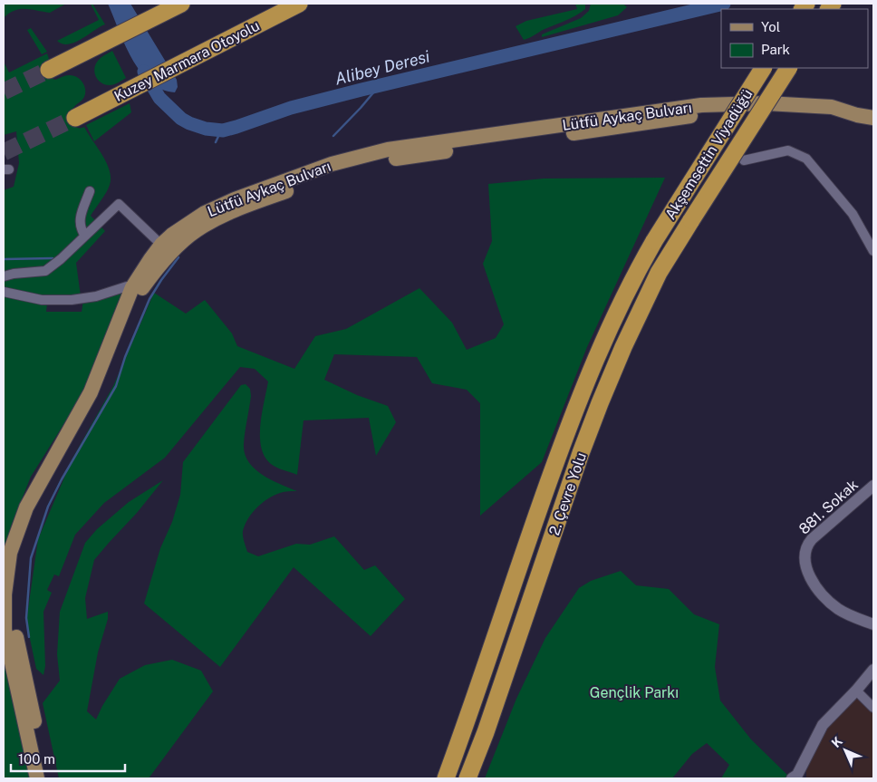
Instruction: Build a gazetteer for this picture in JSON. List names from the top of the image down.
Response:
{
  "streets": {
    "highway": ["Kuzey Marmara Otoyolu", "Akşemsettin Viyadüğü", "2. Çevre Yolu"],
    "main road": ["Lütfü Aykaç Bulvarı"],
    "street": ["881. Sokak"]
  },
  "crossings": [
    ["Akşemsettin Viyadüğü", "2. Çevre Yolu"]
  ],
  "water": ["Alibey Deresi"],
  "parks": ["Gençlik Parkı"],
  "legend": ["Yol", "Park"],
  "scale_bar": "100 m",
  "north": "top left"
}
